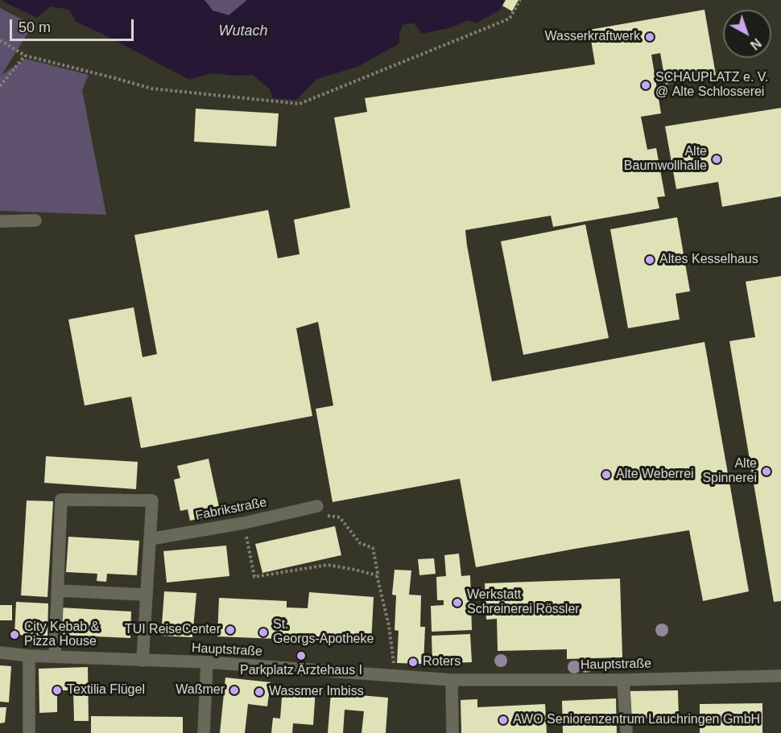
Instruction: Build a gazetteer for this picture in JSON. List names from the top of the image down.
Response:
{
  "streets": {
    "street": ["Fabrikstraße", "Hauptstraße"]
  },
  "water": ["Wutach"],
  "places": [
    "Wasserkraftwerk",
    "SCHAUPLATZ e. V. @ Alte Schlosserei",
    "Alte Baumwollhalle",
    "Altes Kesselhaus",
    "Alte Spinnerei",
    "Alte Weberrei",
    "Werkstatt Schreinerei Rössler",
    "TUI ReiseCenter",
    "St. Georgs-Apotheke",
    "City Kebab & Pizza House",
    "Parkplatz Ärztehaus I",
    "Roters",
    "Textilia Flügel",
    "Waßmer",
    "Wassmer Imbiss",
    "AWO Seniorenzentrum Lauchringen GmbH"
  ],
  "scale_bar": "50 m",
  "north": "bottom right"
}
